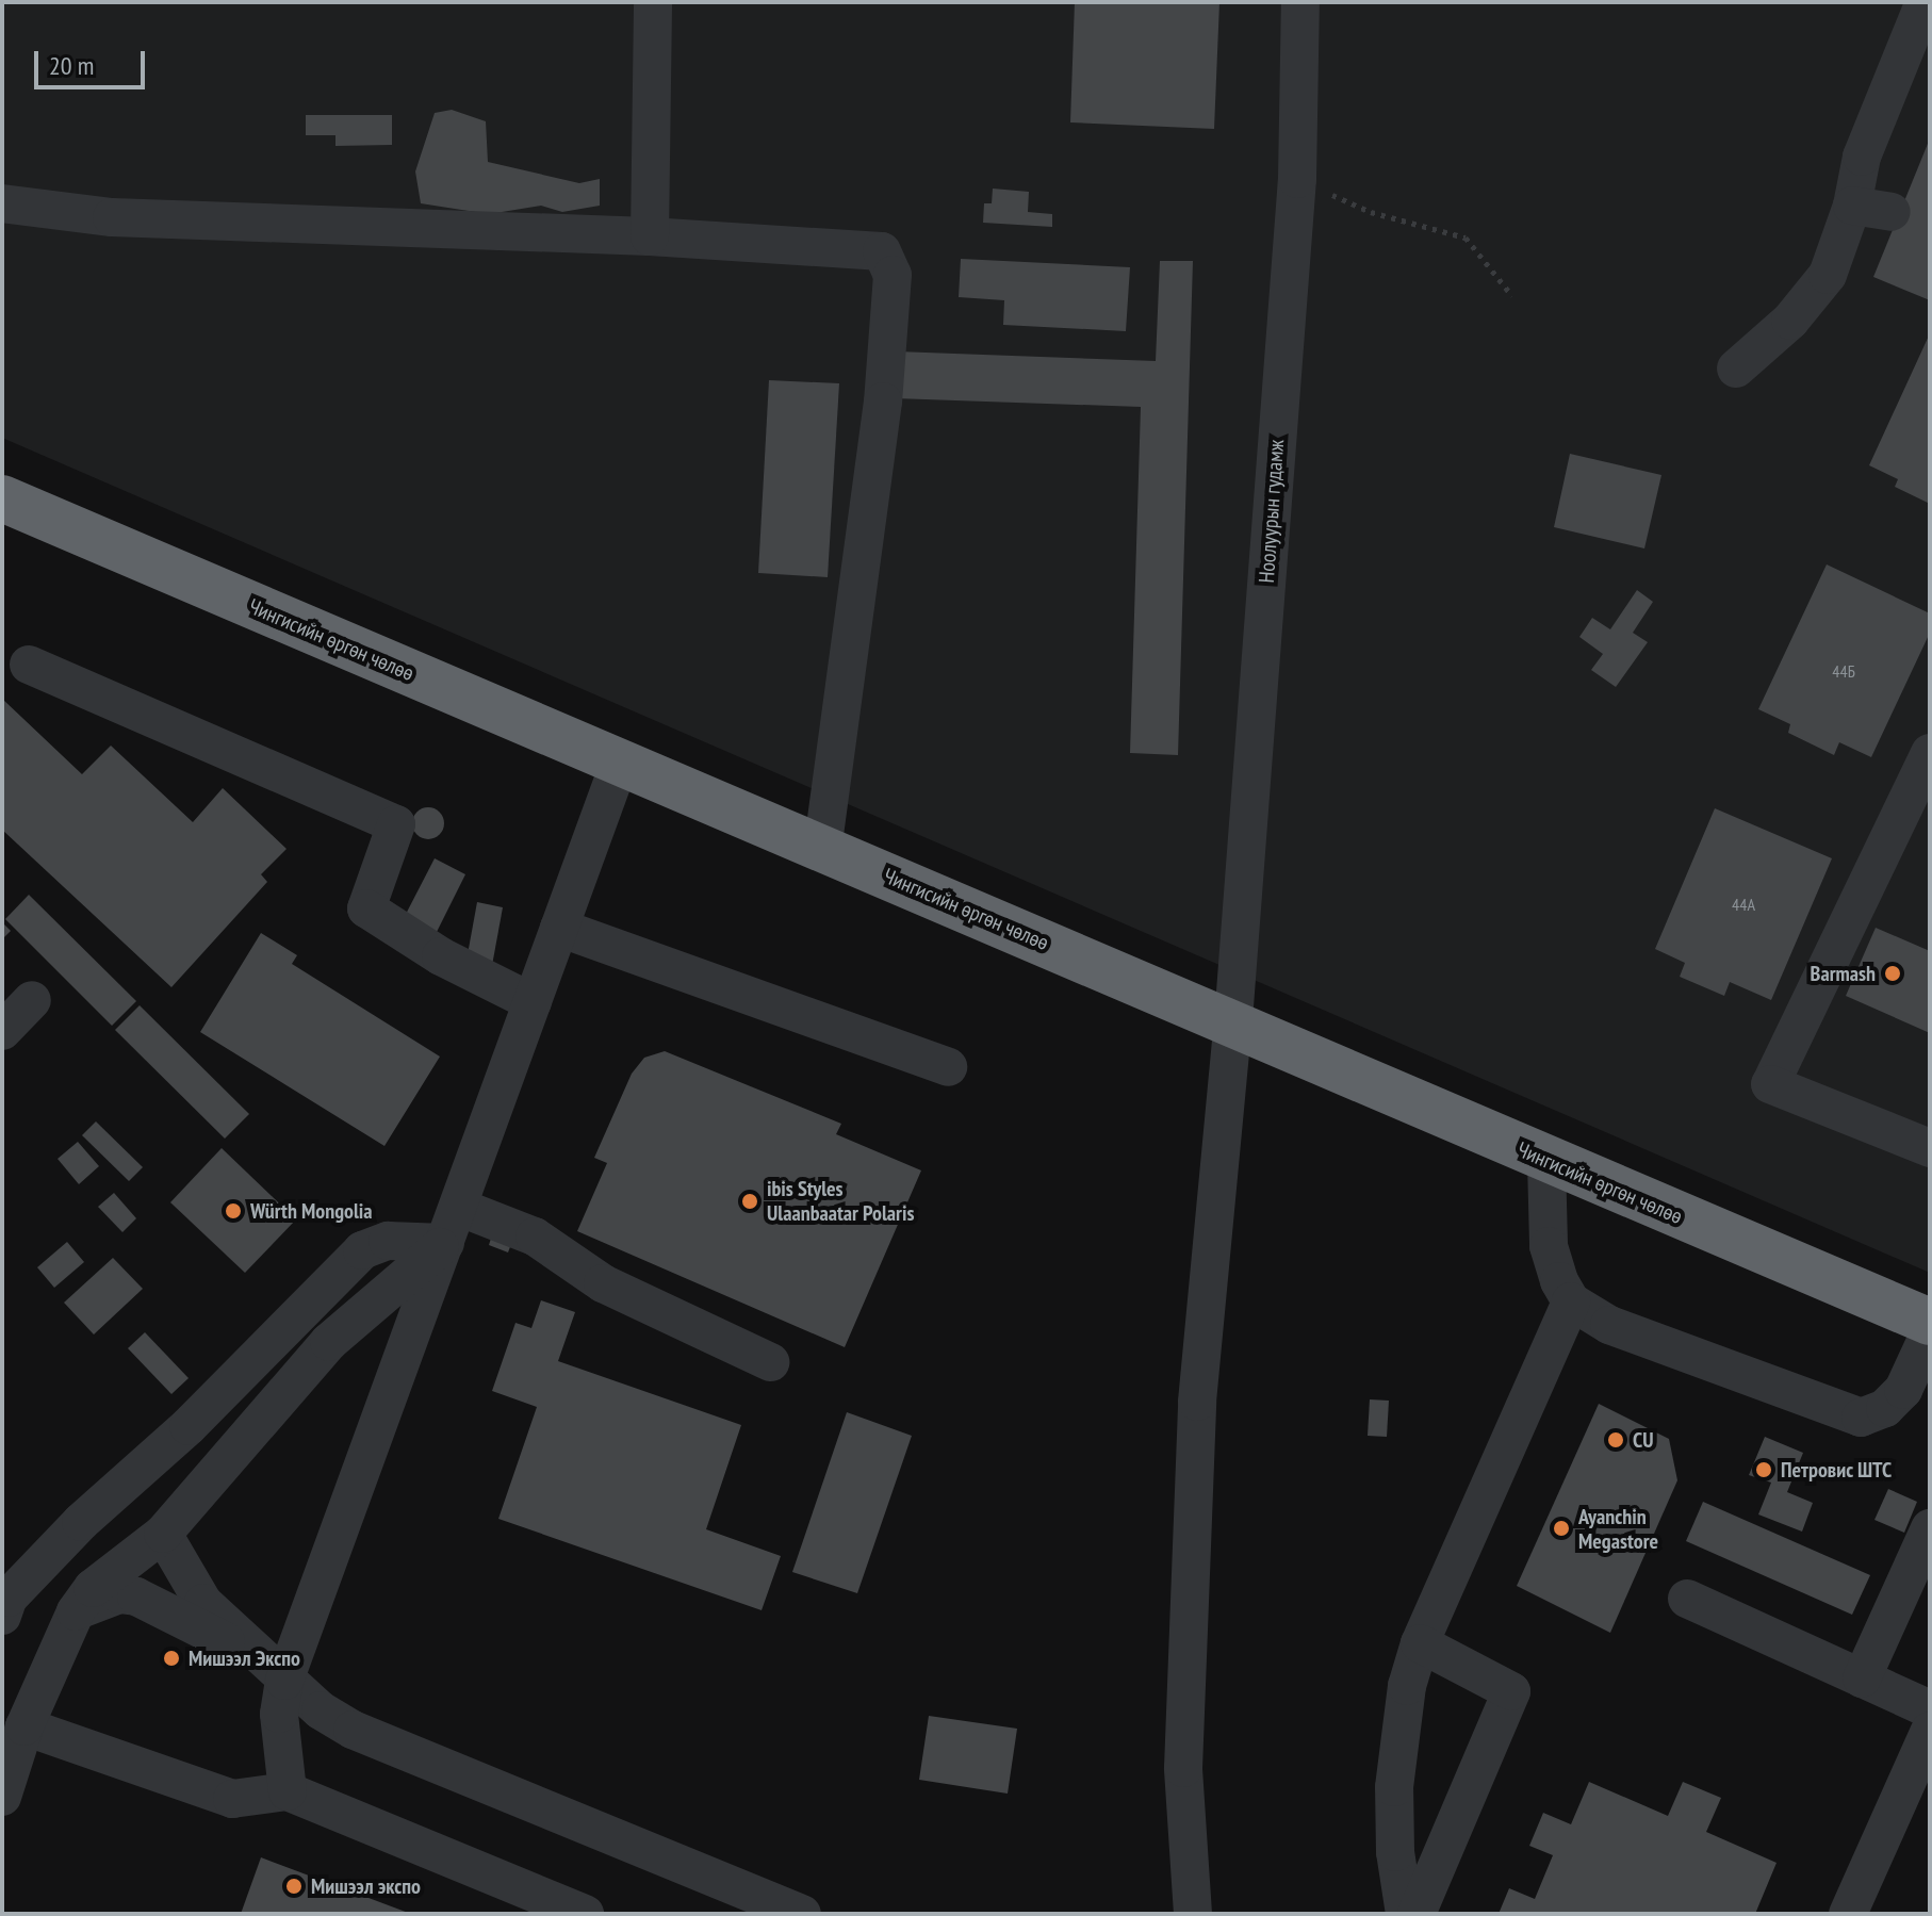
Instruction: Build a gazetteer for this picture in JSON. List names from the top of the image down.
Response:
{
  "streets": {
    "highway": ["Чингисийн өргөн чөлөө"],
    "street": ["Ноолуурын гудамж"]
  },
  "crossings": [
    ["Ноолуурын гудамж", "Чингисийн өргөн чөлөө"]
  ],
  "places": [
    "Barmash",
    "ibis Styles Ulaanbaatar Polaris",
    "Würth Mongolia",
    "CU",
    "Петровис ШТС",
    "Ayanchin Megastore",
    "Мишээл Экспо",
    "Мишээл экспо"
  ],
  "house_numbers": ["44Б", "44А"],
  "scale_bar": "20 m"
}
